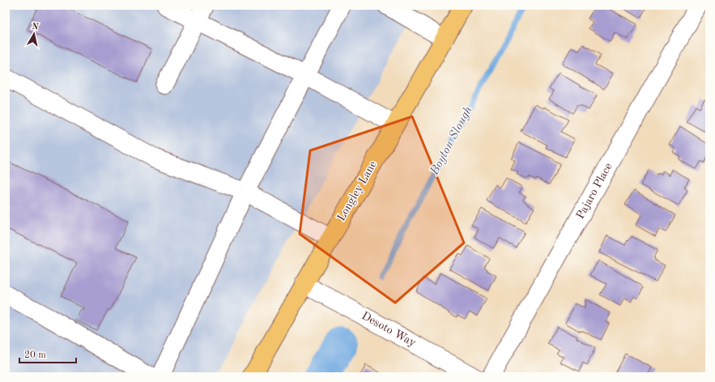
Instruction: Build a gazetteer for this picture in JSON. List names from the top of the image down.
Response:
{
  "streets": {
    "main road": ["Longley Lane"],
    "street": ["Pajaro Place", "Desoto Way"]
  },
  "crossings": [
    ["Longley Lane", "Desoto Way"]
  ],
  "water": ["Boyton Slough"],
  "scale_bar": "20 m",
  "north": "top"
}
